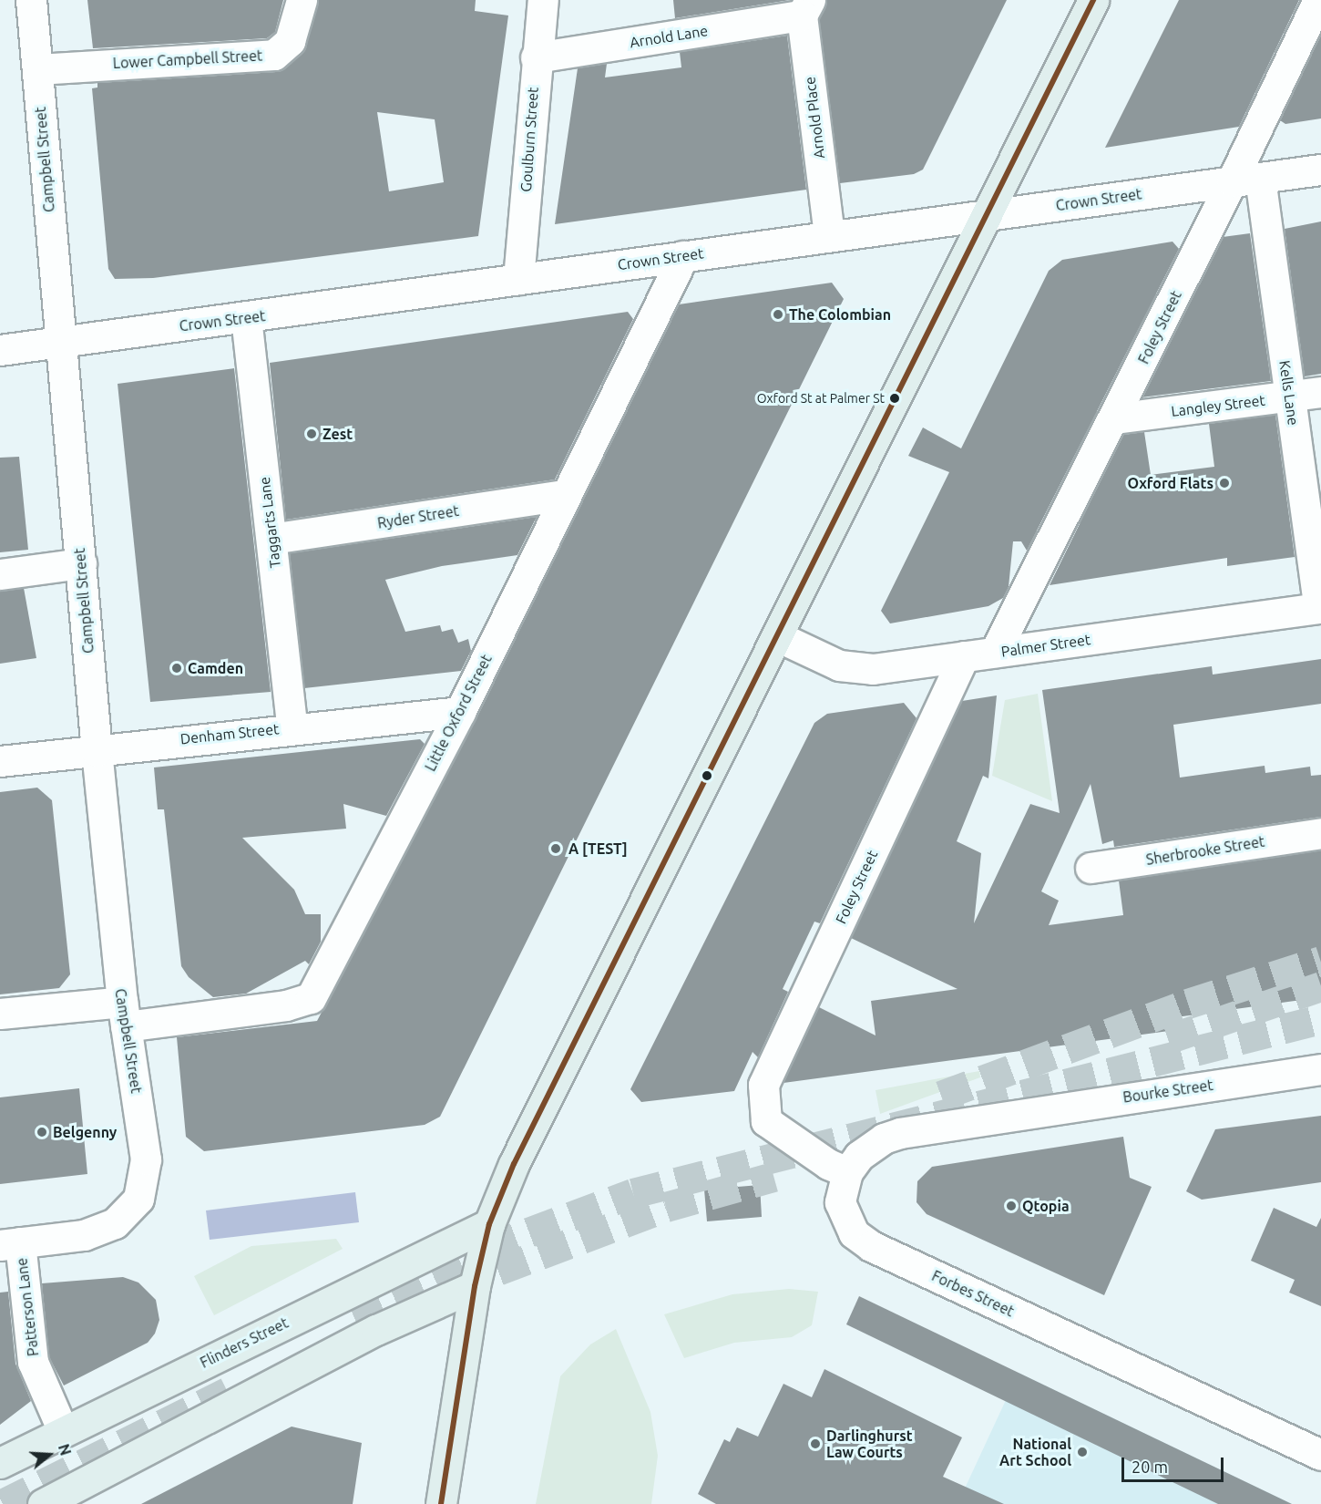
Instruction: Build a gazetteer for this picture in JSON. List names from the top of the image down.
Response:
{
  "streets": {
    "main road": ["Flinders Street"],
    "street": [
      "Arnold Lane",
      "Lower Campbell Street",
      "Arnold Place",
      "Goulburn Street",
      "Campbell Street",
      "Crown Street",
      "Foley Street",
      "Kells Lane",
      "Langley Street",
      "Ryder Street",
      "Taggarts Lane",
      "Palmer Street",
      "Little Oxford Street",
      "Denham Street",
      "Sherbrooke Street",
      "Bourke Street",
      "Forbes Street",
      "Patterson Lane"
    ]
  },
  "crossings": [
    ["Arnold Lane", "Arnold Place"],
    ["Arnold Lane", "Goulburn Street"],
    ["Lower Campbell Street", "Campbell Street"],
    ["Arnold Place", "Crown Street"],
    ["Goulburn Street", "Crown Street"],
    ["Campbell Street", "Crown Street"],
    ["Campbell Street", "Little Oxford Street"],
    ["Campbell Street", "Denham Street"],
    ["Campbell Street", "Patterson Lane"],
    ["Crown Street", "Foley Street"],
    ["Crown Street", "Kells Lane"],
    ["Crown Street", "Taggarts Lane"],
    ["Crown Street", "Little Oxford Street"],
    ["Foley Street", "Kells Lane"],
    ["Foley Street", "Langley Street"],
    ["Foley Street", "Palmer Street"],
    ["Foley Street", "Forbes Street"],
    ["Kells Lane", "Langley Street"],
    ["Kells Lane", "Palmer Street"],
    ["Ryder Street", "Taggarts Lane"],
    ["Ryder Street", "Little Oxford Street"],
    ["Taggarts Lane", "Denham Street"],
    ["Little Oxford Street", "Denham Street"],
    ["Bourke Street", "Forbes Street"],
    ["Patterson Lane", "Flinders Street"]
  ],
  "places": [
    "The Colombian",
    "Oxford St at Palmer St",
    "Zest",
    "Oxford Flats",
    "Camden",
    "A [TEST]",
    "Belgenny",
    "Qtopia",
    "Darlinghurst Law Courts",
    "National Art School"
  ],
  "scale_bar": "20 m",
  "north": "right"
}
